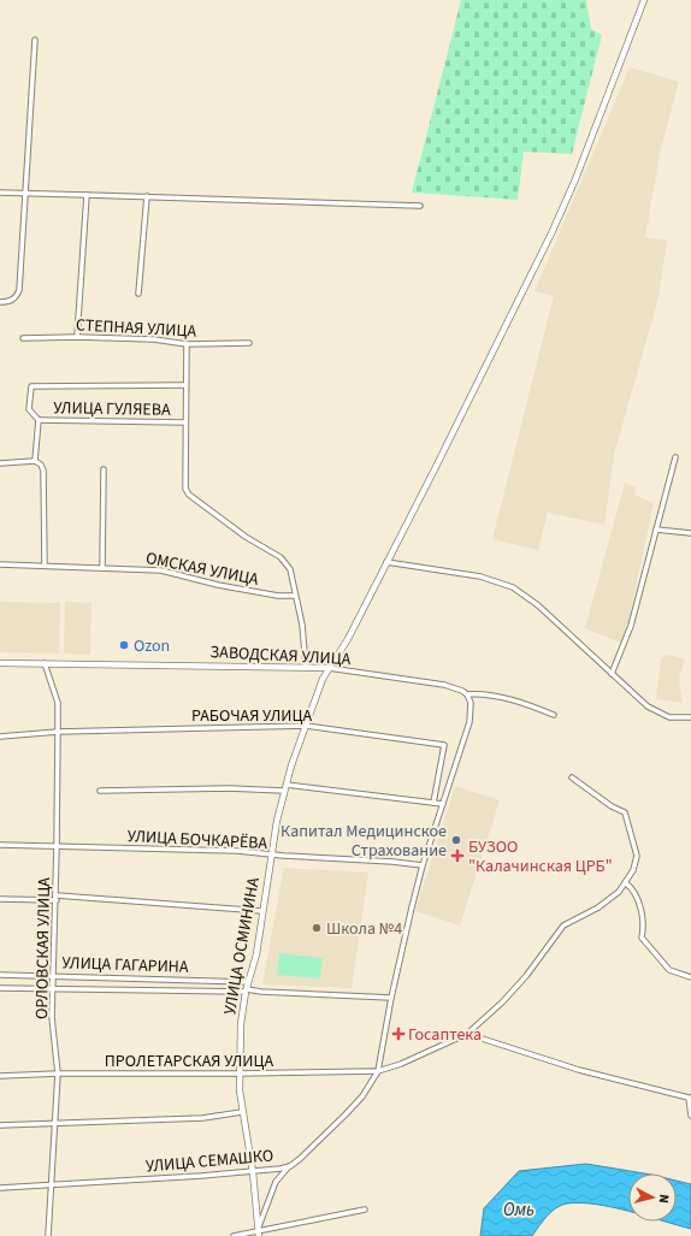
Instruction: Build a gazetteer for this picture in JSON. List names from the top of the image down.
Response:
{
  "streets": {
    "street": [
      "СТЕПНАЯ УЛИЦА",
      "УЛИЦА ГУЛЯЕВА",
      "ОМСКАЯ УЛИЦА",
      "ЗАВОДСКАЯ УЛИЦА",
      "РАБОЧАЯ УЛИЦА",
      "УЛИЦА БОЧКАРЁВА",
      "УЛИЦА ОСМИНИНА",
      "ОРЛОВСКАЯ УЛИЦА",
      "УЛИЦА ГАГАРИНА",
      "ПРОЛЕТАРСКАЯ УЛИЦА",
      "УЛИЦА СЕМАШКО"
    ]
  },
  "crossings": [
    ["ЗАВОДСКАЯ УЛИЦА", "УЛИЦА ОСМИНИНА"],
    ["ЗАВОДСКАЯ УЛИЦА", "ОРЛОВСКАЯ УЛИЦА"],
    ["РАБОЧАЯ УЛИЦА", "УЛИЦА ОСМИНИНА"],
    ["РАБОЧАЯ УЛИЦА", "ОРЛОВСКАЯ УЛИЦА"],
    ["УЛИЦА БОЧКАРЁВА", "УЛИЦА ОСМИНИНА"],
    ["УЛИЦА БОЧКАРЁВА", "ОРЛОВСКАЯ УЛИЦА"],
    ["УЛИЦА ОСМИНИНА", "УЛИЦА ГАГАРИНА"],
    ["УЛИЦА ОСМИНИНА", "ПРОЛЕТАРСКАЯ УЛИЦА"],
    ["УЛИЦА ОСМИНИНА", "УЛИЦА СЕМАШКО"],
    ["ОРЛОВСКАЯ УЛИЦА", "УЛИЦА ГАГАРИНА"],
    ["ОРЛОВСКАЯ УЛИЦА", "ПРОЛЕТАРСКАЯ УЛИЦА"],
    ["ОРЛОВСКАЯ УЛИЦА", "УЛИЦА СЕМАШКО"],
    ["ПРОЛЕТАРСКАЯ УЛИЦА", "УЛИЦА СЕМАШКО"]
  ],
  "water": ["Омь"],
  "places": {
    "other": ["Ozon", "Капитал Медицинское Страхование", "Школа №4"],
    "health": ["БУЗОО \"Калачинская ЦРБ\"", "Госаптека"]
  },
  "north": "right"
}
